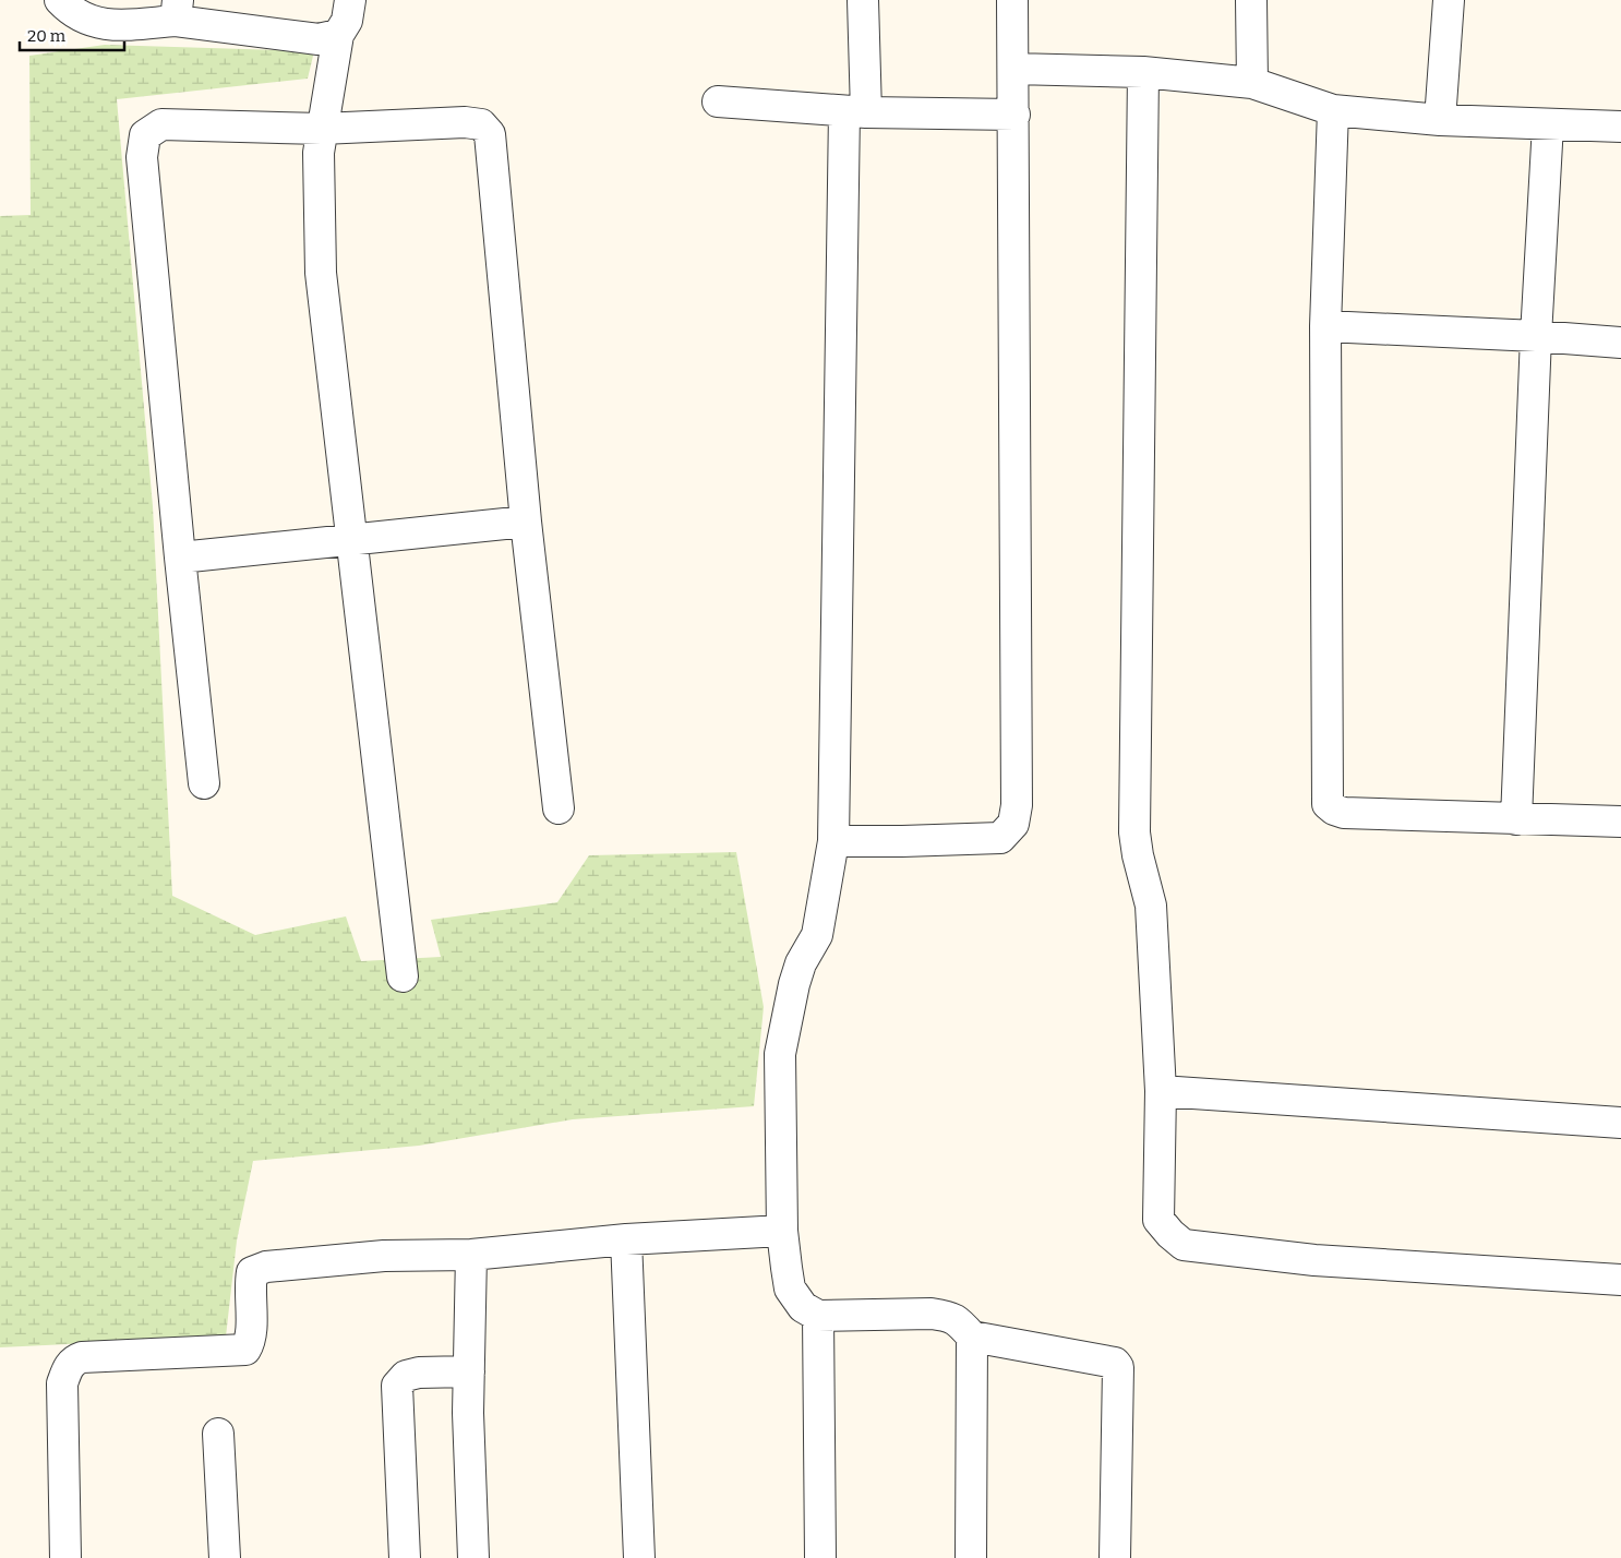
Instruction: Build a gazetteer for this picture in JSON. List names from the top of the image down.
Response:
{
  "scale_bar": "20 m"
}
